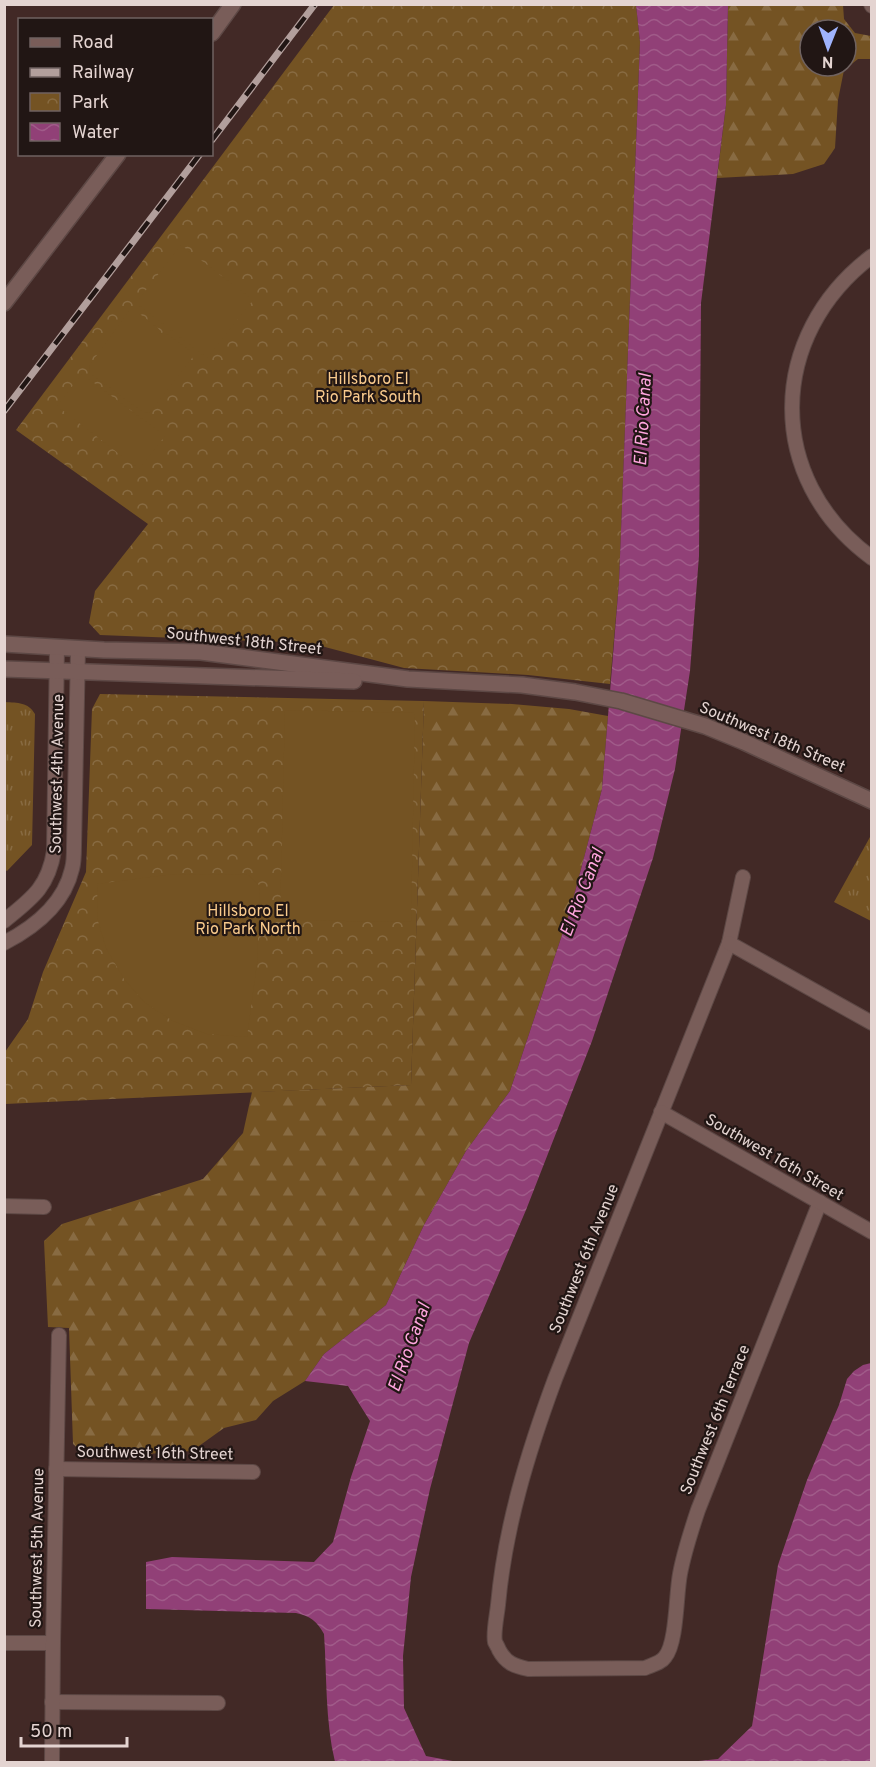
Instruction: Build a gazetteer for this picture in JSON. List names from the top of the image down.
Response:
{
  "streets": {
    "main road": ["Southwest 18th Street"],
    "street": [
      "Southwest 4th Avenue",
      "Southwest 16th Street",
      "Southwest 6th Avenue",
      "Southwest 6th Terrace",
      "Southwest 5th Avenue"
    ]
  },
  "crossings": [
    ["Southwest 18th Street", "Southwest 4th Avenue"],
    ["Southwest 16th Street", "Southwest 6th Avenue"],
    ["Southwest 16th Street", "Southwest 6th Terrace"],
    ["Southwest 16th Street", "Southwest 5th Avenue"],
    ["Southwest 6th Avenue", "Southwest 6th Terrace"]
  ],
  "water": ["El Rio Canal"],
  "parks": ["Hillsboro El Rio Park South", "Hillsboro El Rio Park North"],
  "legend": [
    "Road",
    "Railway",
    "Park",
    "Water"
  ],
  "scale_bar": "50 m",
  "north": "bottom"
}
